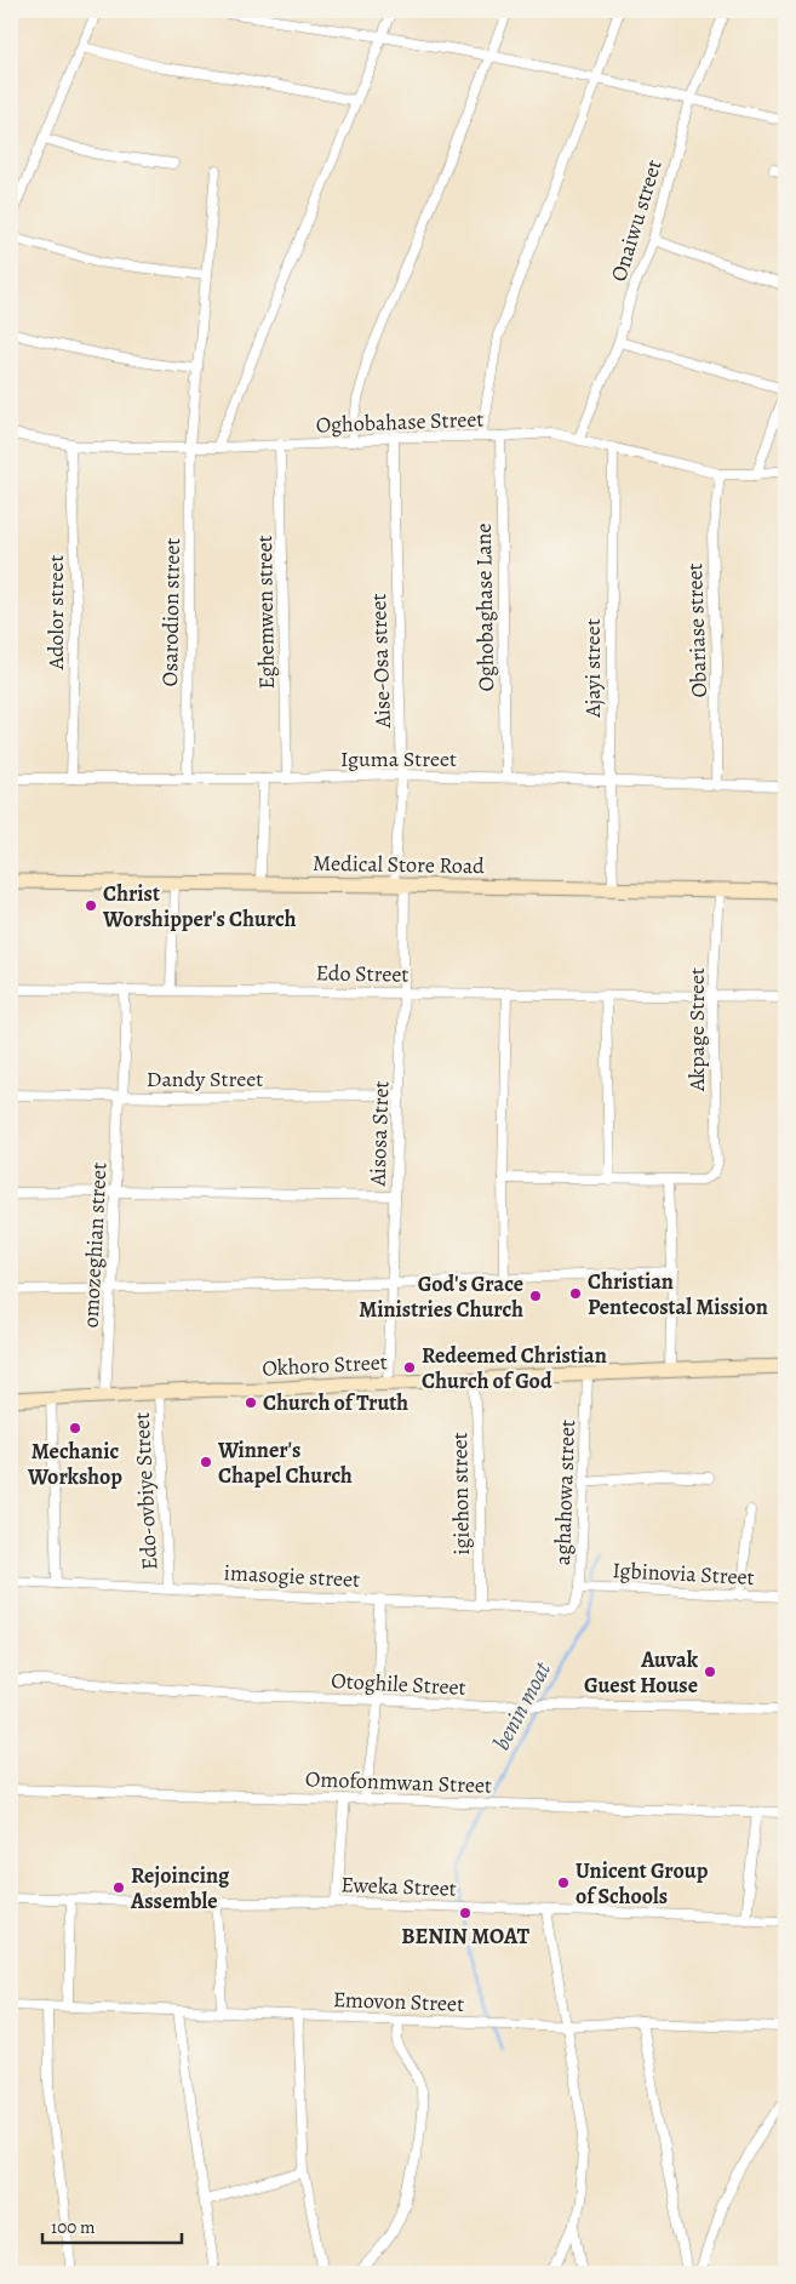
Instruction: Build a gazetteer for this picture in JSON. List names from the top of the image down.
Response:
{
  "streets": {
    "street": [
      "Onaiwu street",
      "Oghobahase Street",
      "Oghobaghase Lane",
      "Adolor street",
      "Osarodion street",
      "Eghemwen street",
      "Obariase street",
      "Aise-Osa street",
      "Ajayi street",
      "Iguma Street",
      "Medical Store Road",
      "Edo Street",
      "Akpage Street",
      "Dandy Street",
      "Aisosa Stret",
      "omozeghian street",
      "Okhoro Street",
      "Edo-ovbiye Street",
      "aghahowa street",
      "igiehon street",
      "Igbinovia Street",
      "imasogie street",
      "Otoghile Street",
      "Omofonmwan Street",
      "Eweka Street",
      "Emovon Street"
    ]
  },
  "crossings": [
    ["Onaiwu street", "Oghobahase Street"],
    ["Oghobahase Street", "Oghobaghase Lane"],
    ["Oghobahase Street", "Adolor street"],
    ["Oghobahase Street", "Osarodion street"],
    ["Oghobahase Street", "Eghemwen street"],
    ["Oghobahase Street", "Obariase street"],
    ["Oghobahase Street", "Aise-Osa street"],
    ["Oghobahase Street", "Ajayi street"],
    ["Oghobaghase Lane", "Iguma Street"],
    ["Adolor street", "Iguma Street"],
    ["Osarodion street", "Iguma Street"],
    ["Eghemwen street", "Iguma Street"],
    ["Obariase street", "Iguma Street"],
    ["Aise-Osa street", "Iguma Street"],
    ["Aise-Osa street", "Medical Store Road"],
    ["Aise-Osa street", "Aisosa Stret"],
    ["Ajayi street", "Iguma Street"],
    ["Ajayi street", "Medical Store Road"],
    ["Medical Store Road", "Akpage Street"],
    ["Medical Store Road", "Aisosa Stret"],
    ["Edo Street", "Akpage Street"],
    ["Edo Street", "Aisosa Stret"],
    ["Edo Street", "omozeghian street"],
    ["Dandy Street", "Aisosa Stret"],
    ["Dandy Street", "omozeghian street"],
    ["Aisosa Stret", "Okhoro Street"],
    ["omozeghian street", "Okhoro Street"],
    ["Okhoro Street", "Edo-ovbiye Street"],
    ["Okhoro Street", "aghahowa street"],
    ["Okhoro Street", "igiehon street"],
    ["Edo-ovbiye Street", "imasogie street"],
    ["aghahowa street", "Igbinovia Street"],
    ["aghahowa street", "imasogie street"],
    ["igiehon street", "imasogie street"]
  ],
  "water": ["benin moat"],
  "places": [
    "Christ Worshipper's Church",
    "Christian Pentecostal Mission",
    "God's Grace Ministries Church",
    "Redeemed Christian Church of God",
    "Church of Truth",
    "Mechanic Workshop",
    "Winner's Chapel Church",
    "Auvak Guest House",
    "Unicent Group of Schools",
    "Rejoincing Assemble",
    "BENIN MOAT"
  ],
  "scale_bar": "100 m"
}
